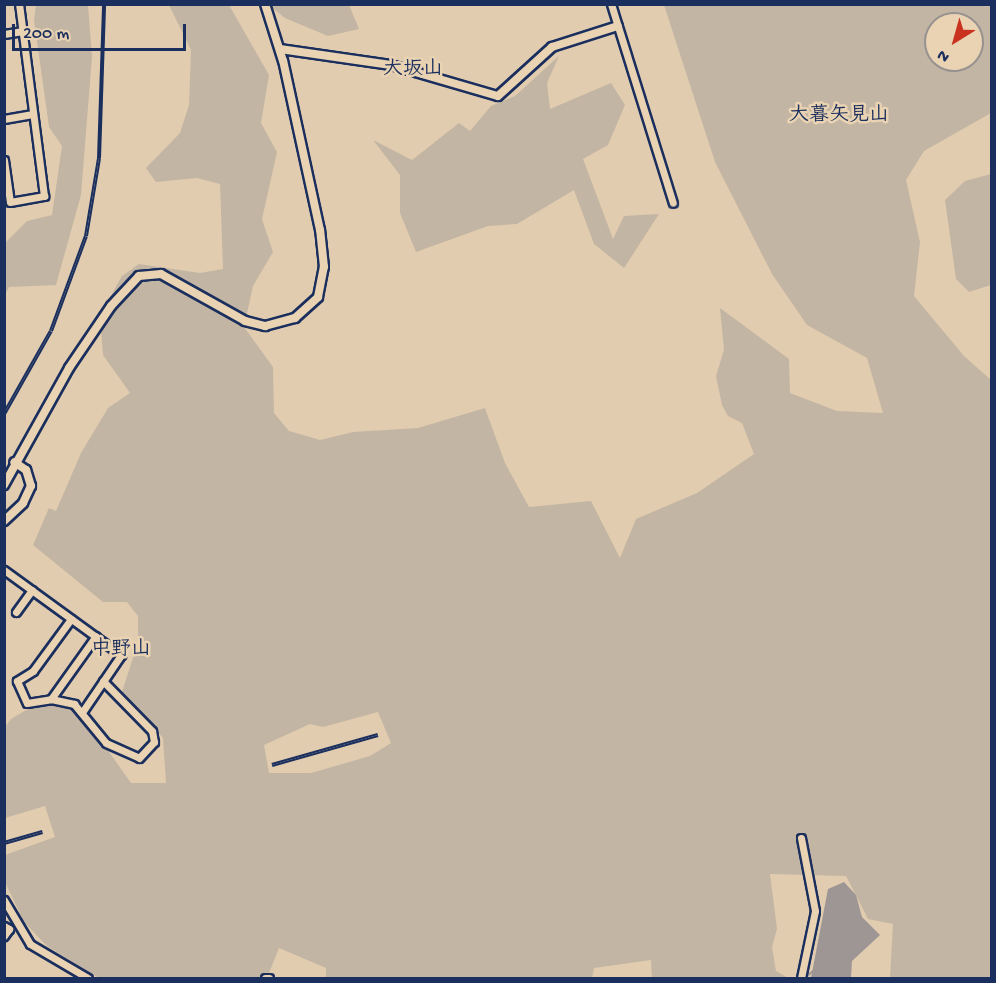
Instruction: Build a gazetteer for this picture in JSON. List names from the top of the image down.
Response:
{
  "districts": ["大坂山", "大暮矢見山", "中野山"],
  "scale_bar": "200 m",
  "north": "bottom left"
}
